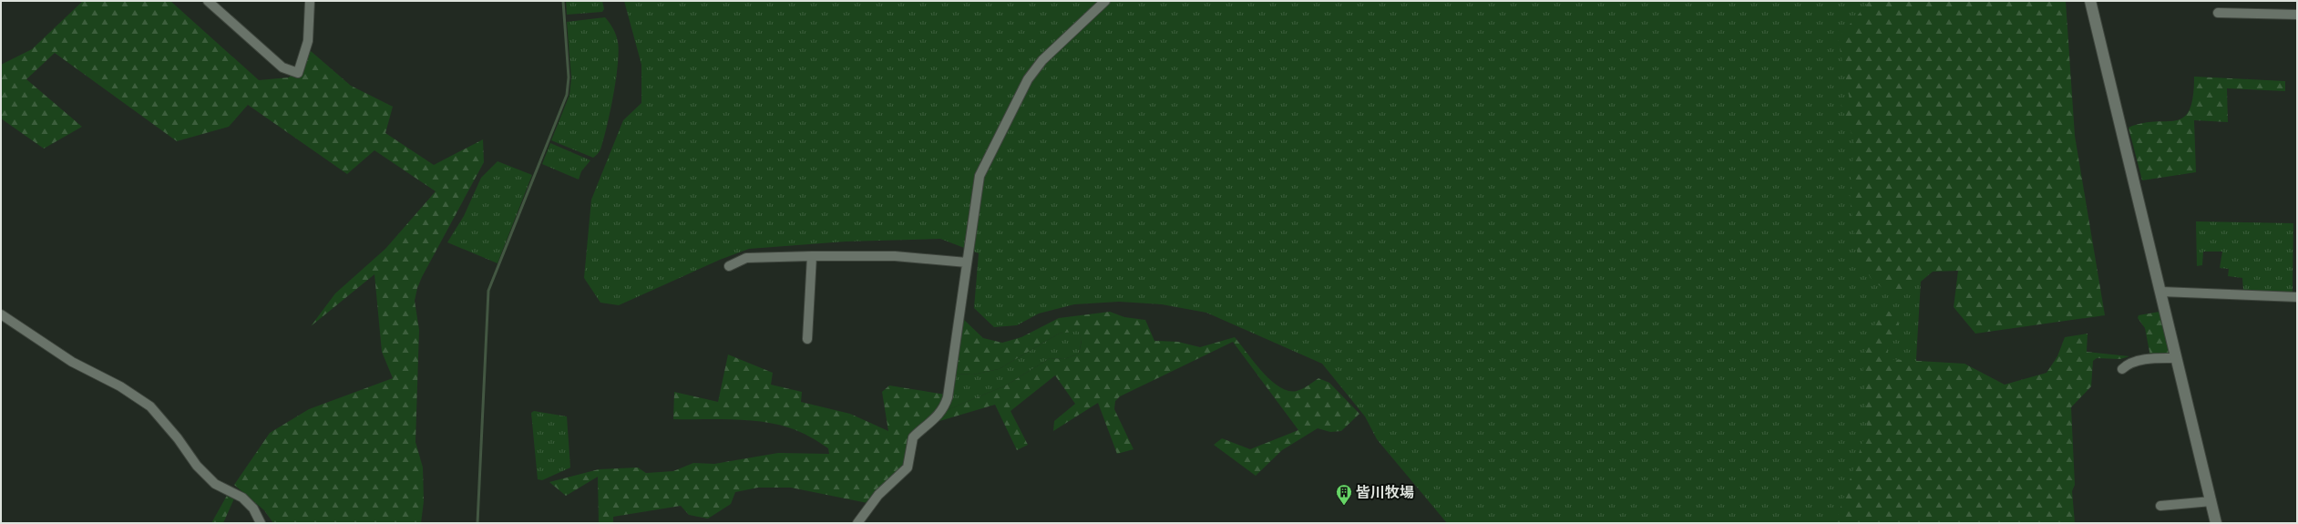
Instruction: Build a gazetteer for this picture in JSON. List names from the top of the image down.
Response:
{
  "places": {
    "building": ["皆川牧場"]
  }
}
